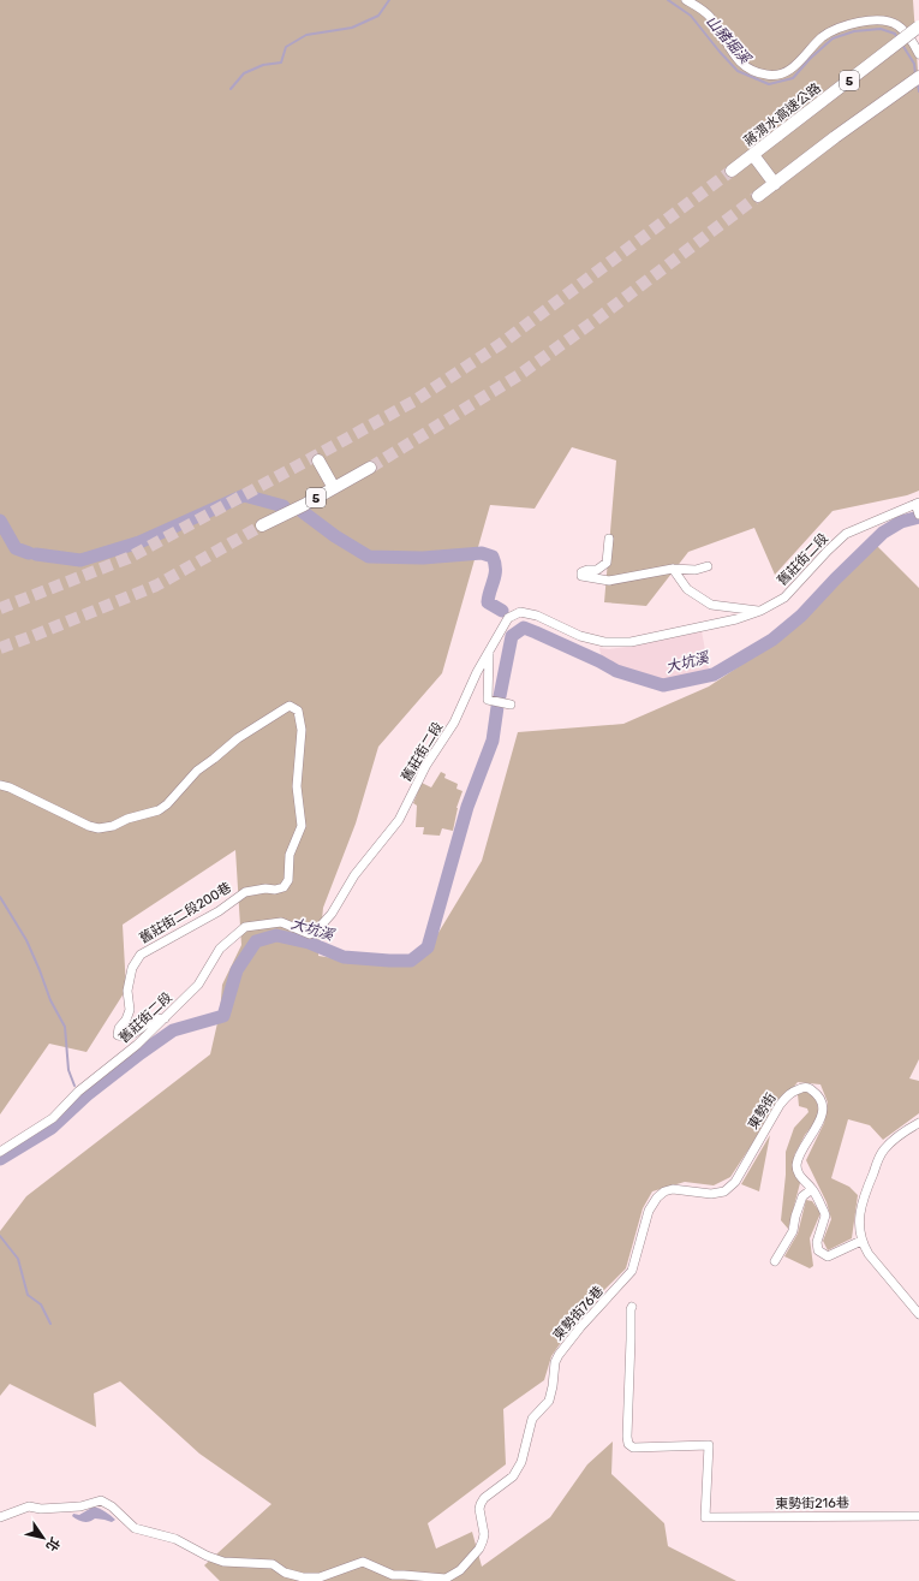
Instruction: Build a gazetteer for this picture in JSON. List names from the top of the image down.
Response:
{
  "streets": {
    "highway": ["5", "蔣渭水高速公路"],
    "street": [
      "舊莊街二段",
      "舊莊街二段200巷",
      "東勢街",
      "東勢街76巷",
      "東勢街216巷"
    ]
  },
  "crossings": [
    ["舊莊街二段", "舊莊街二段200巷"],
    ["東勢街", "東勢街76巷"]
  ],
  "water": ["山豬堀溪", "大坑溪"],
  "north": "bottom right"
}
